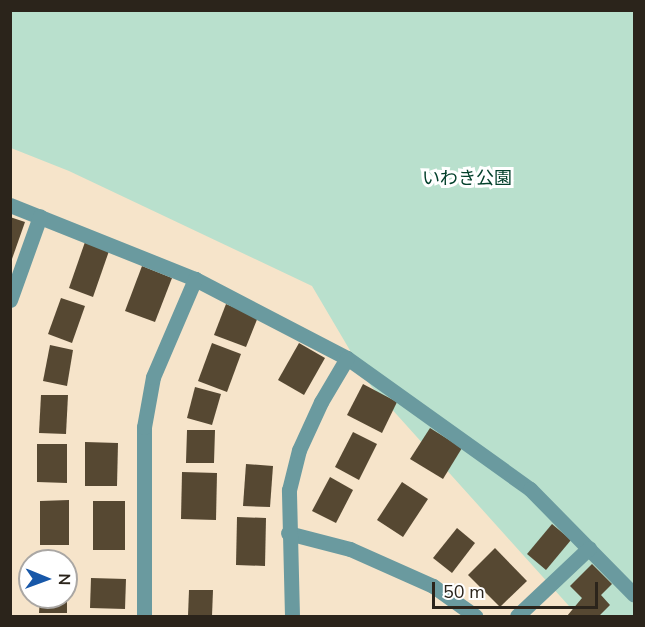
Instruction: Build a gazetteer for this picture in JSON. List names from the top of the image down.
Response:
{
  "parks": ["いわき公園"],
  "scale_bar": "50 m",
  "north": "right"
}
